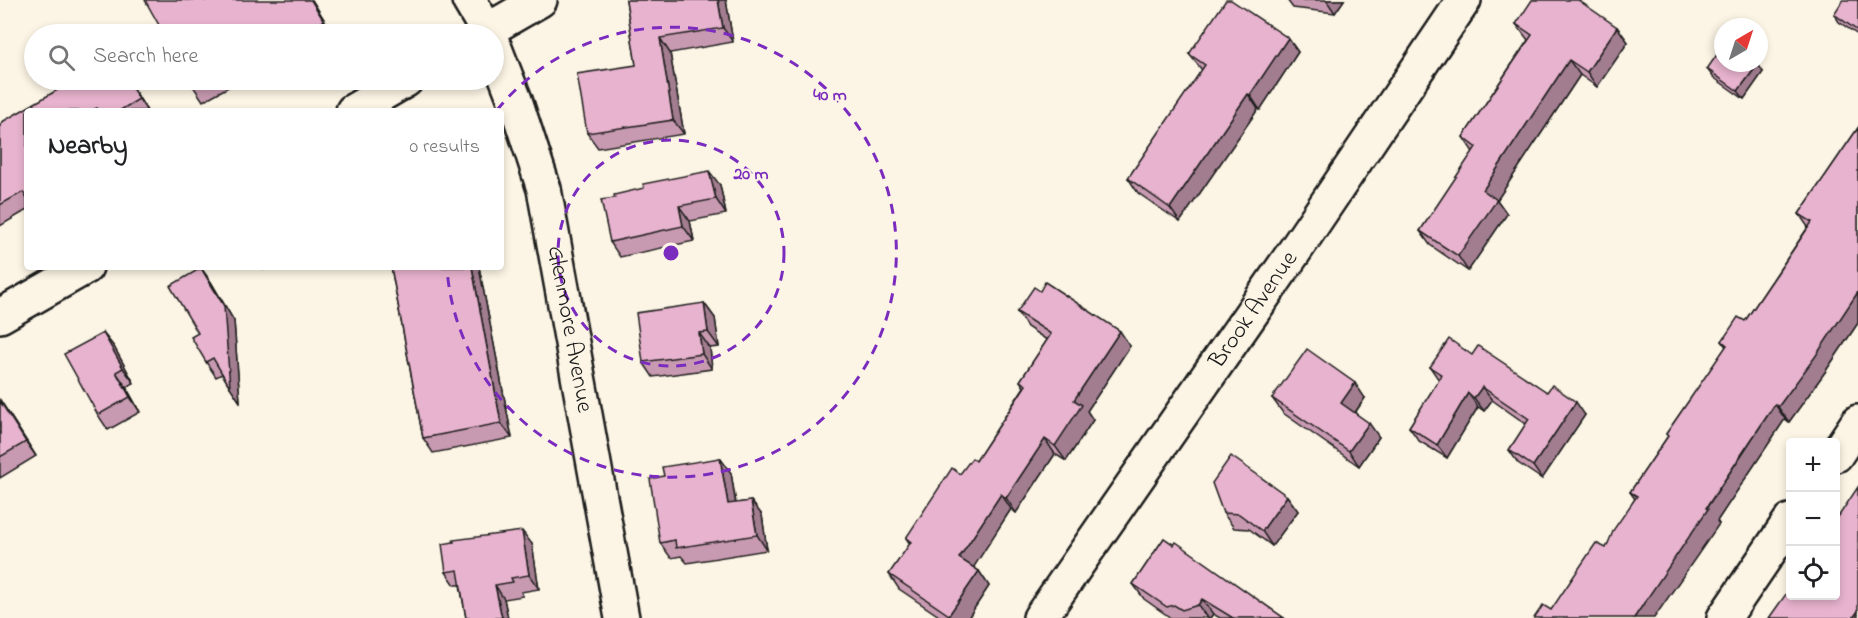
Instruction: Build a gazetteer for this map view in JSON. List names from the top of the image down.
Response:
{
  "streets": {
    "street": ["Brook Avenue", "Glenmore Avenue"]
  },
  "north": "top right",
  "page": {
    "search": "Search here",
    "heading": ["Nearby", "0 results"],
    "map_buttons": ["+", "−"]
  },
  "rings": ["40 m", "20 m"]
}
